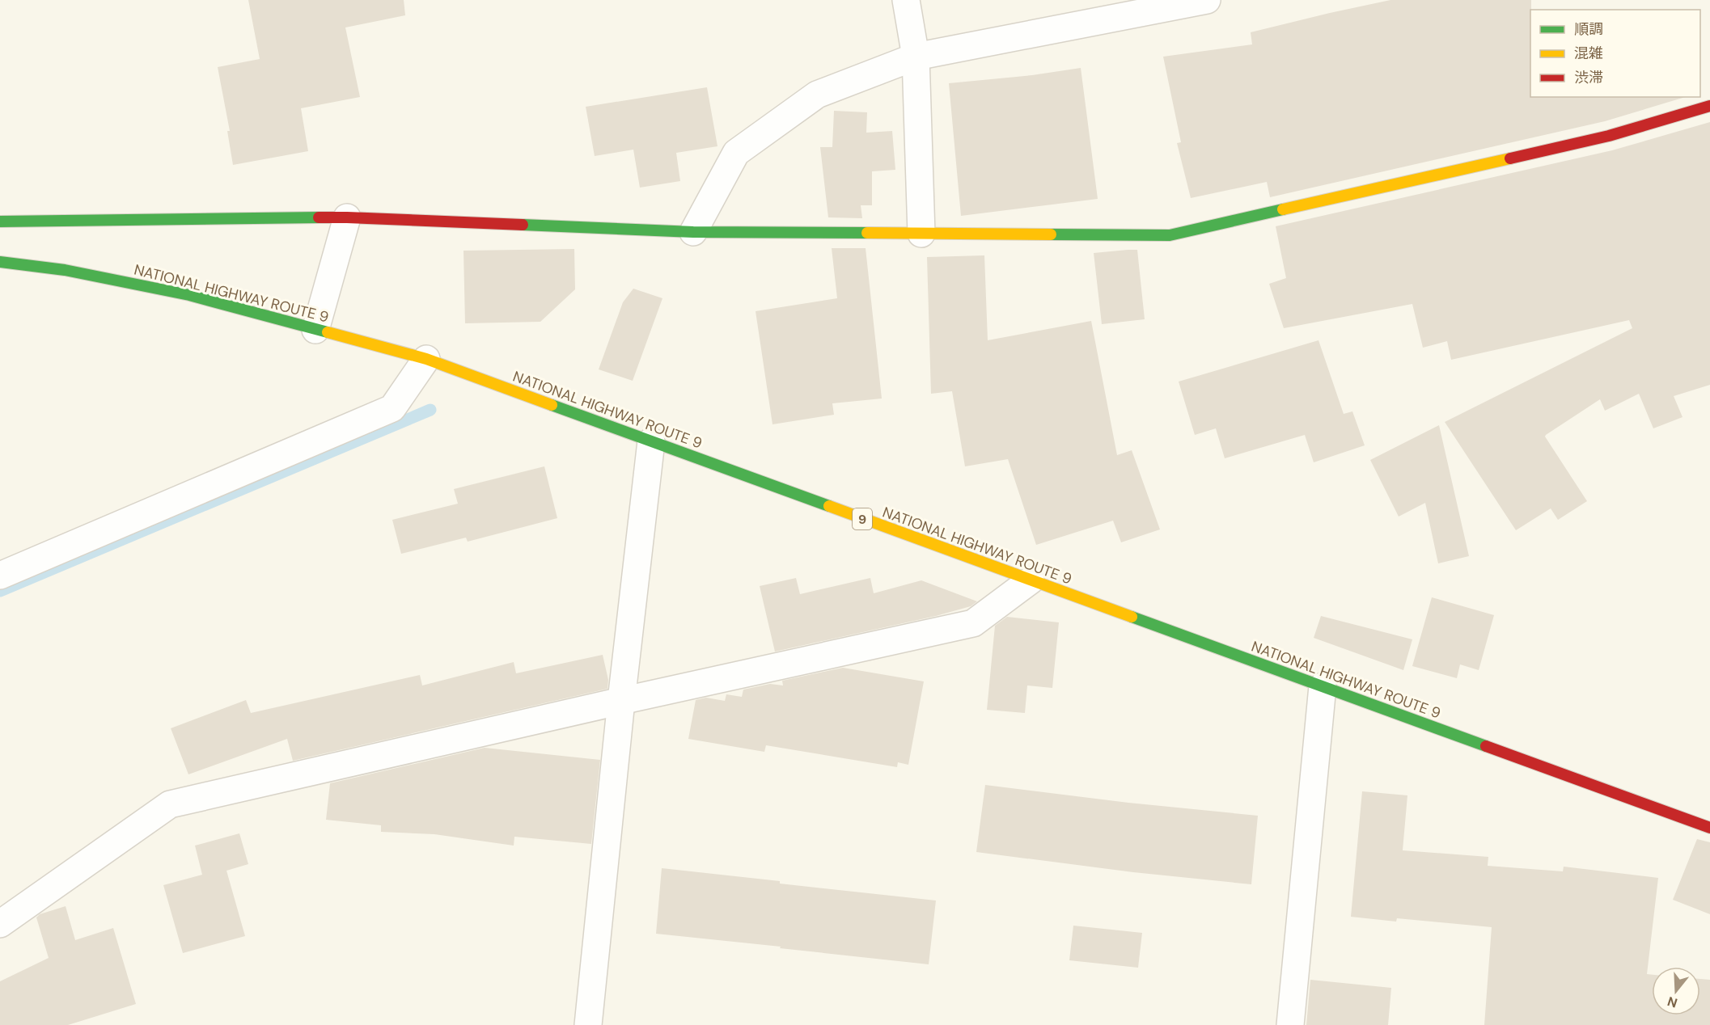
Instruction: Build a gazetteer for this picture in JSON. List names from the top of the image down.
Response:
{
  "streets": {
    "main road": ["NATIONAL HIGHWAY ROUTE 9", "9"]
  },
  "legend": ["順調", "混雑", "渋滞"],
  "north": "bottom"
}
